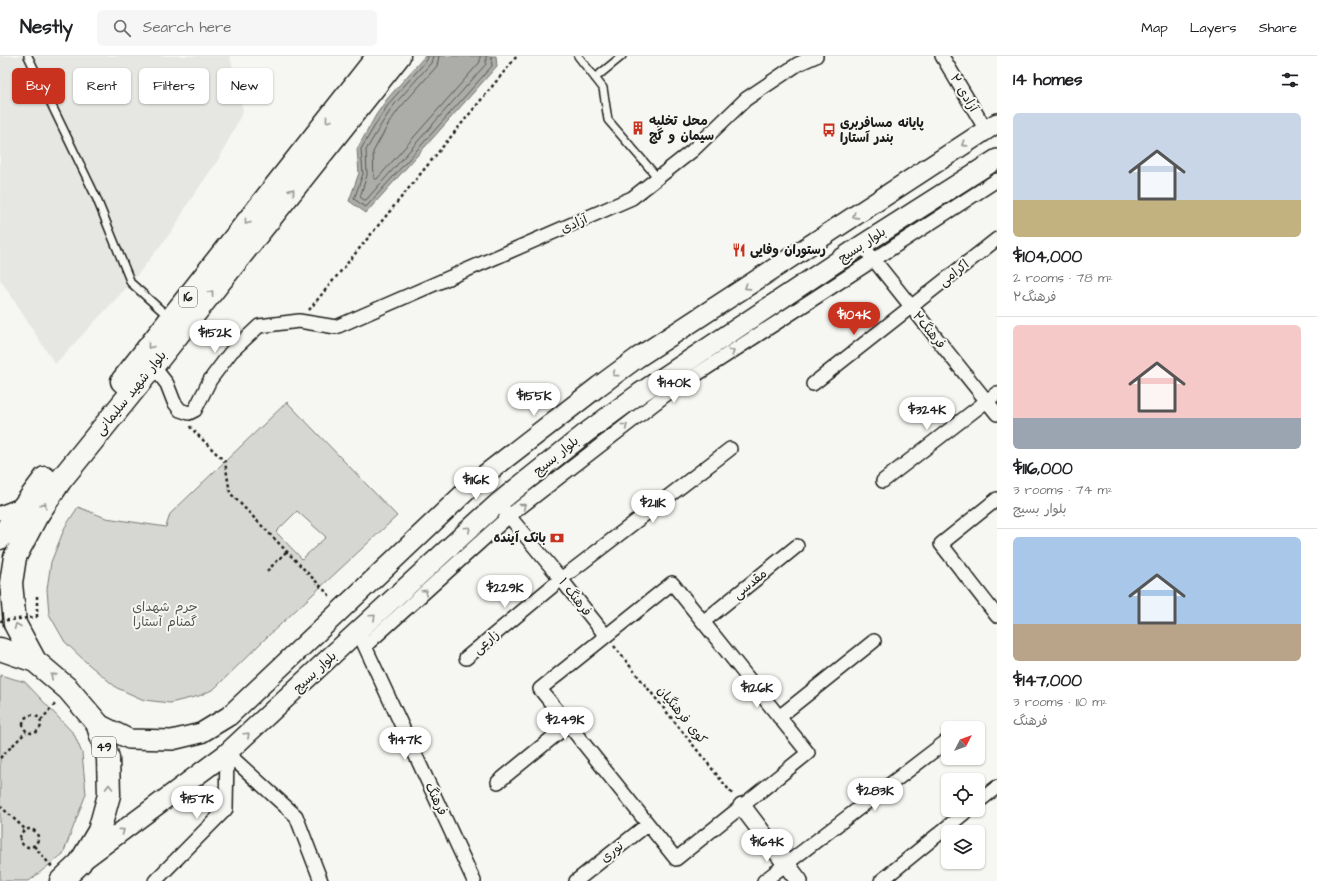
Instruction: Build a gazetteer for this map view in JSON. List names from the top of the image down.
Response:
{
  "streets": {
    "highway": ["16", "بلوار شهید سلیمانی", "49"],
    "main road": ["بلوار بسیج"],
    "street": [
      "آزادی ۲",
      "آزادی",
      "اکرامی",
      "فرهنگ۲",
      "مقدسی",
      "فرهنگ ۱",
      "زارعی",
      "فرهنگ",
      "نوری"
    ],
    "path": ["کوی فرهنگیان"]
  },
  "crossings": [
    ["آزادی ۲", "بلوار بسیج"],
    ["بلوار بسیج", "فرهنگ۲"],
    ["بلوار بسیج", "فرهنگ ۱"],
    ["بلوار بسیج", "49"],
    ["بلوار بسیج", "فرهنگ"],
    ["اکرامی", "فرهنگ۲"],
    ["بلوار شهید سلیمانی", "49"],
    ["فرهنگ ۱", "زارعی"],
    ["فرهنگ ۱", "کوی فرهنگیان"]
  ],
  "parks": ["حرم شهدای گمنام آستارا"],
  "places": {
    "building": ["محل تخلیه سیمان و گچ"],
    "bus stop": ["پایانه مسافربری بندر آستارا"],
    "restaurant": ["رستوران وفایی"],
    "bank": ["بانک آینده"]
  },
  "north": "top right",
  "page": {
    "header": "Nestly",
    "search": "Search here",
    "nav": ["Map", "Layers", "Share"],
    "heading": "14 homes",
    "chip": [
      "Buy",
      "Rent",
      "Filters",
      "New"
    ],
    "list": [
      {
        "name": "$104,000",
        "note": "2 rooms · 78 m² · فرهنگ۲"
      },
      {
        "name": "$116,000",
        "note": "3 rooms · 74 m² · بلوار بسیج"
      },
      {
        "name": "$147,000",
        "note": "3 rooms · 110 m² · فرهنگ"
      }
    ],
    "price": [
      "$104K",
      "$152K",
      "$140K",
      "$155K",
      "$324K",
      "$116K",
      "$211K",
      "$229K",
      "$126K",
      "$249K",
      "$147K",
      "$283K",
      "$157K",
      "$164K"
    ]
  }
}
